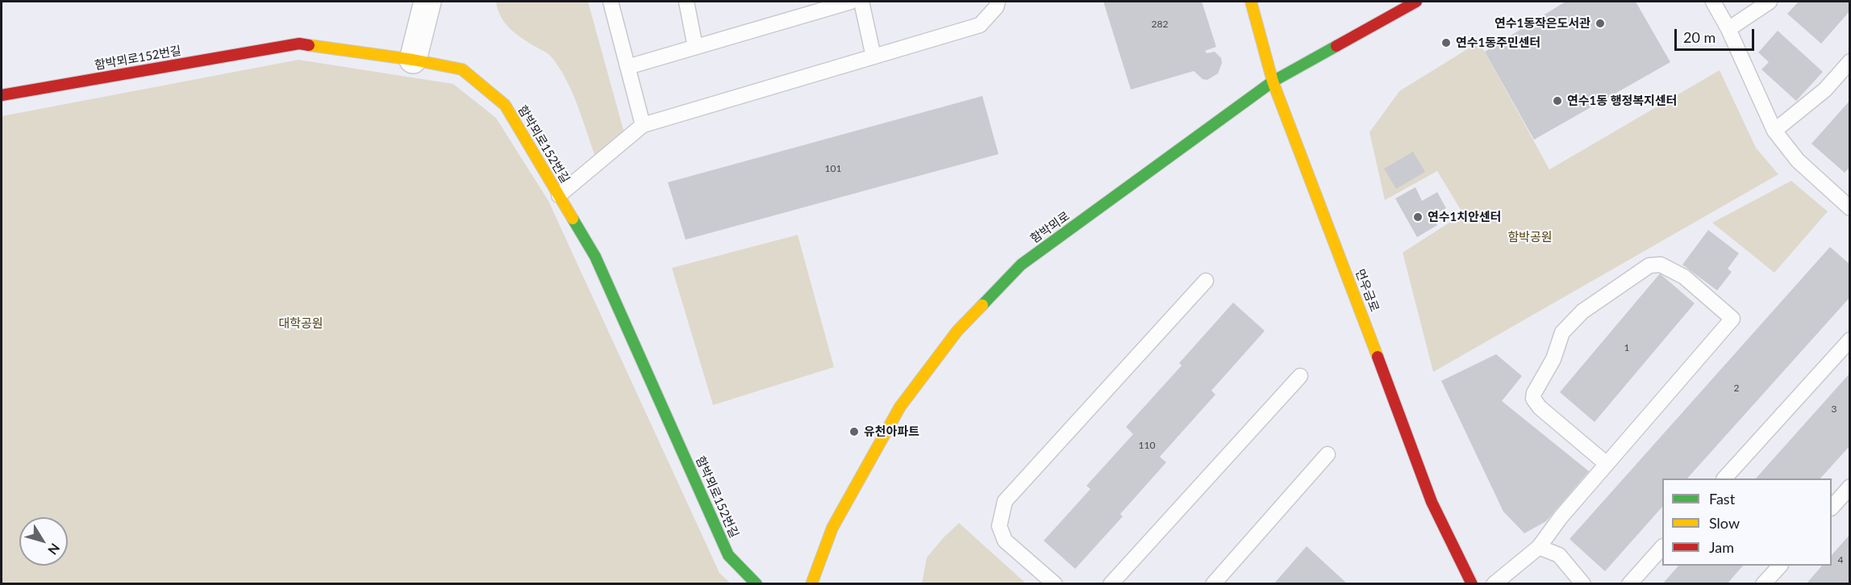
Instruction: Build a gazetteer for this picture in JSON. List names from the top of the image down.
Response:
{
  "streets": {
    "main road": ["함박뫼로152번길", "함박뫼로", "먼우금로"]
  },
  "crossings": [
    ["함박뫼로", "먼우금로"]
  ],
  "parks": ["함박공원", "대학공원"],
  "places": [
    "연수1동작은도서관",
    "연수1동주민센터",
    "연수1동 행정복지센터",
    "연수1치안센터",
    "유천아파트"
  ],
  "house_numbers": [
    "282",
    "101",
    "1",
    "2",
    "3",
    "110",
    "4"
  ],
  "legend": ["Fast", "Slow", "Jam"],
  "scale_bar": "20 m",
  "north": "bottom right"
}
